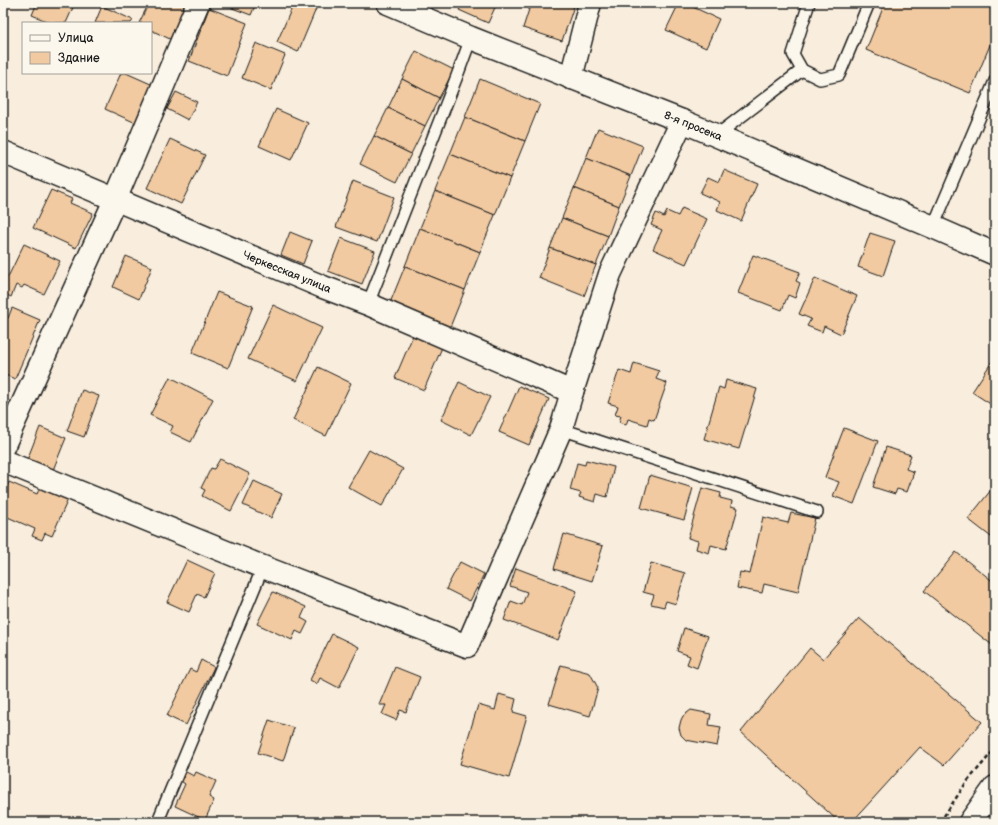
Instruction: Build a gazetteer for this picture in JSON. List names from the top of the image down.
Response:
{
  "streets": {
    "street": ["8-я просека", "Черкесская улица"]
  },
  "legend": ["Улица", "Здание"]
}
